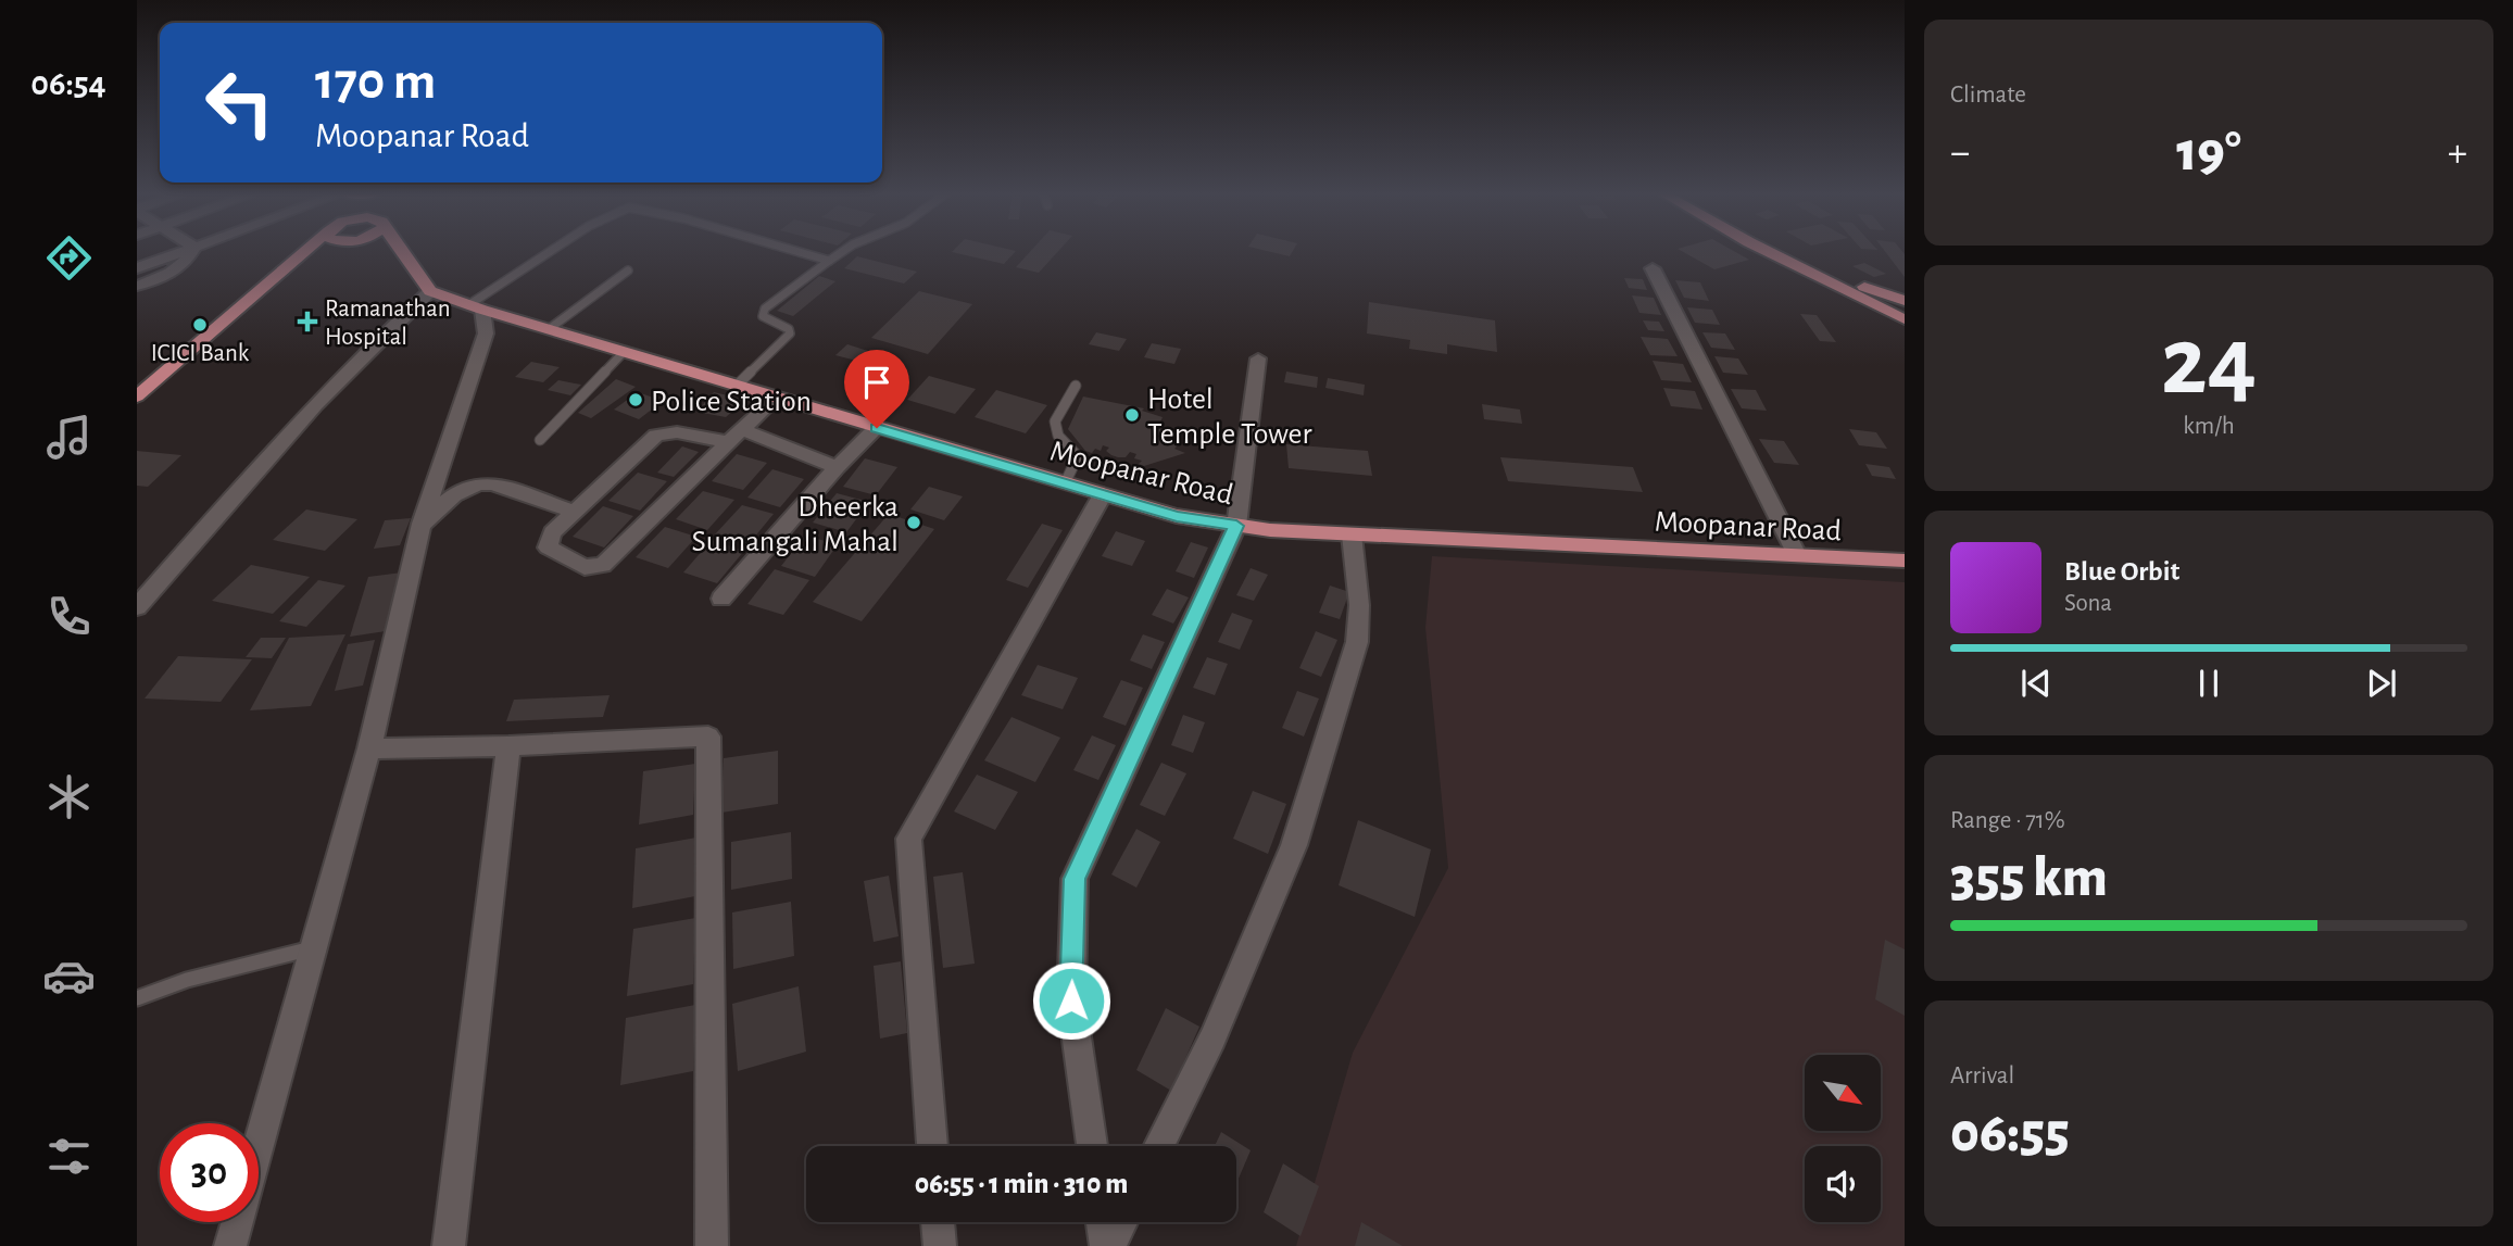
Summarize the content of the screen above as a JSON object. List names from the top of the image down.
{
  "streets": {
    "main road": ["Moopanar Road"]
  },
  "places": {
    "health": ["Ramanathan Hospital"],
    "other": [
      "ICICI Bank",
      "Police Station",
      "Hotel Temple Tower",
      "Dheerka Sumangali Mahal"
    ]
  },
  "north": "bottom right",
  "page": {
    "tabs": "06:54",
    "tile": [
      "Climate",
      ["24", "km/h"],
      ["Range · 71%", "355 km"],
      ["Arrival", "06:55"]
    ],
    "turn": ["170 m", "Moopanar Road"],
    "heat": ["−", "19°", "+"],
    "song": ["Blue Orbit", "Sona"],
    "limit": "30",
    "trip": "06:55 · 1 min · 310 m"
  }
}
